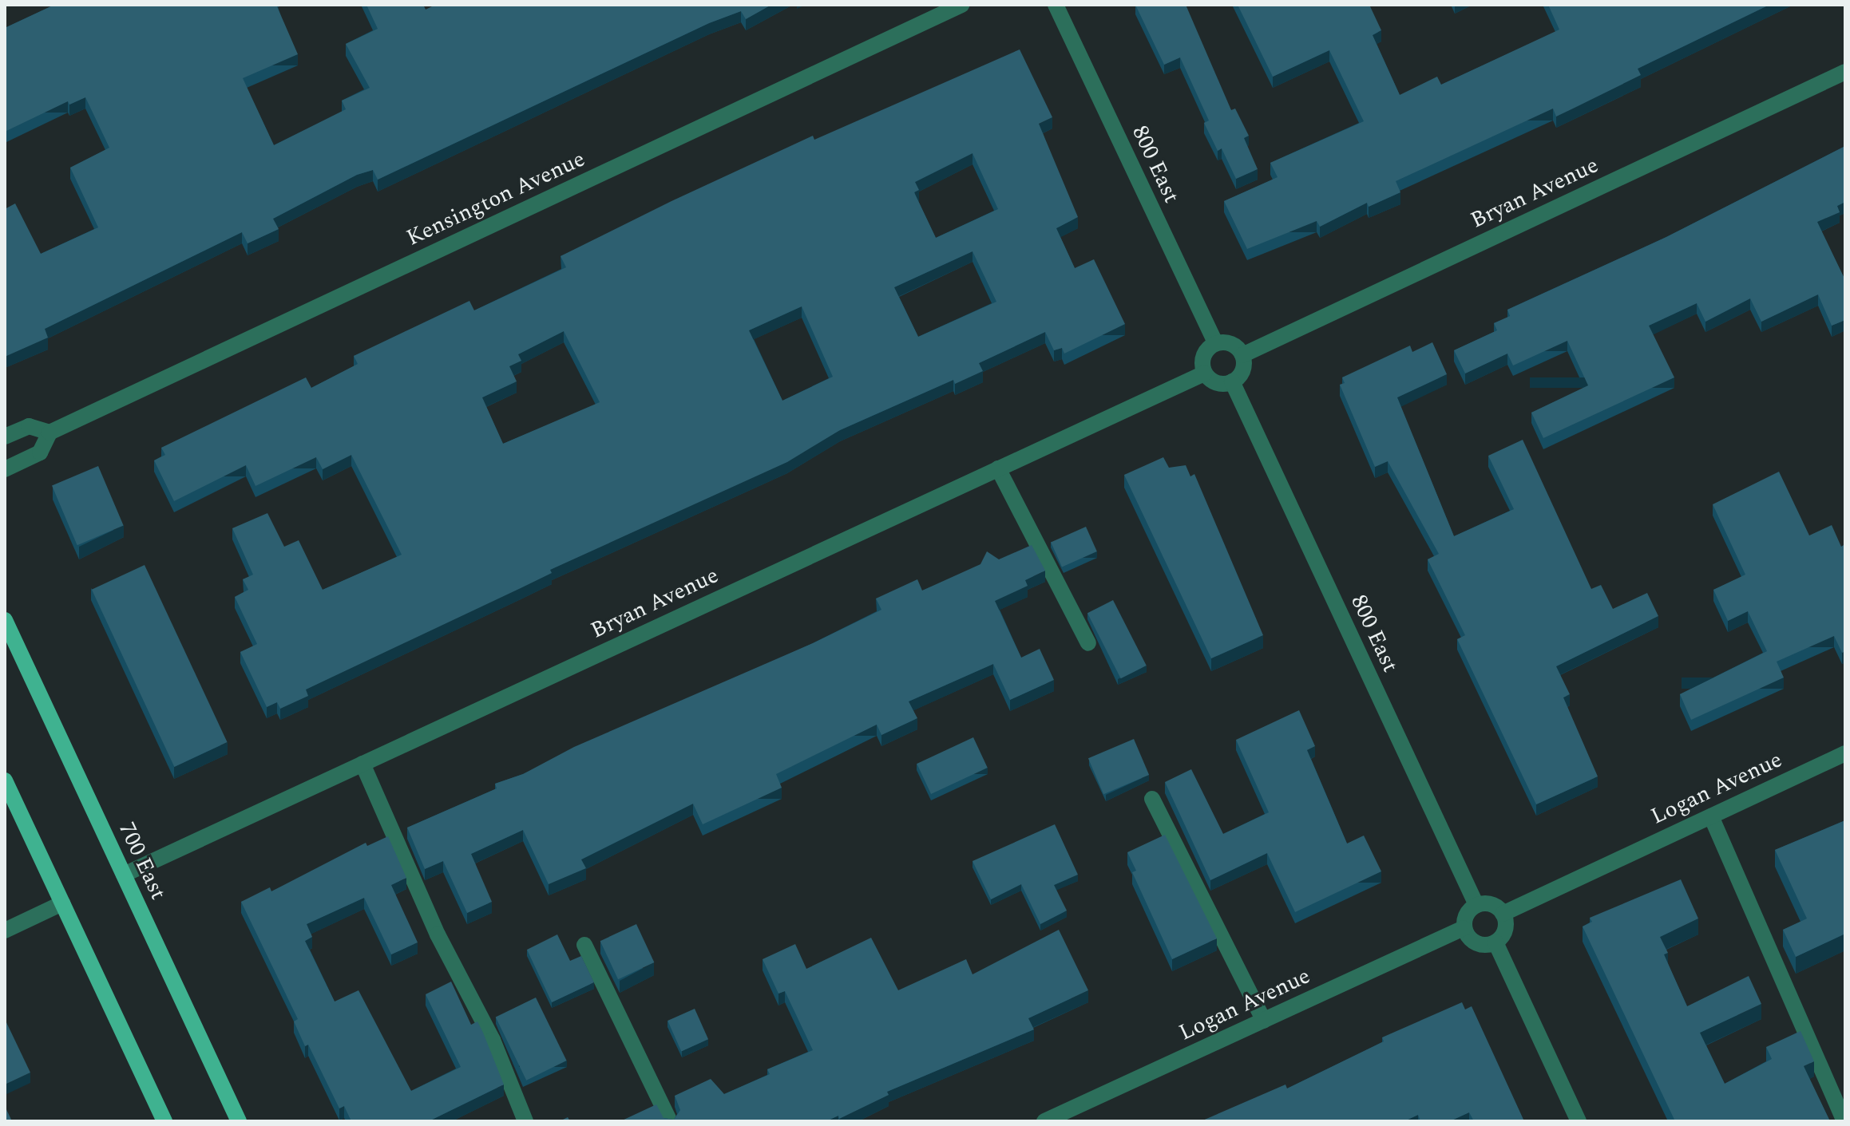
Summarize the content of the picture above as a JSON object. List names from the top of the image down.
{
  "streets": {
    "main road": ["700 East"],
    "street": [
      "800 East",
      "Bryan Avenue",
      "Kensington Avenue",
      "Logan Avenue"
    ]
  },
  "crossings": [
    ["800 East", "Bryan Avenue"],
    ["800 East", "Logan Avenue"],
    ["Bryan Avenue", "700 East"]
  ]
}
